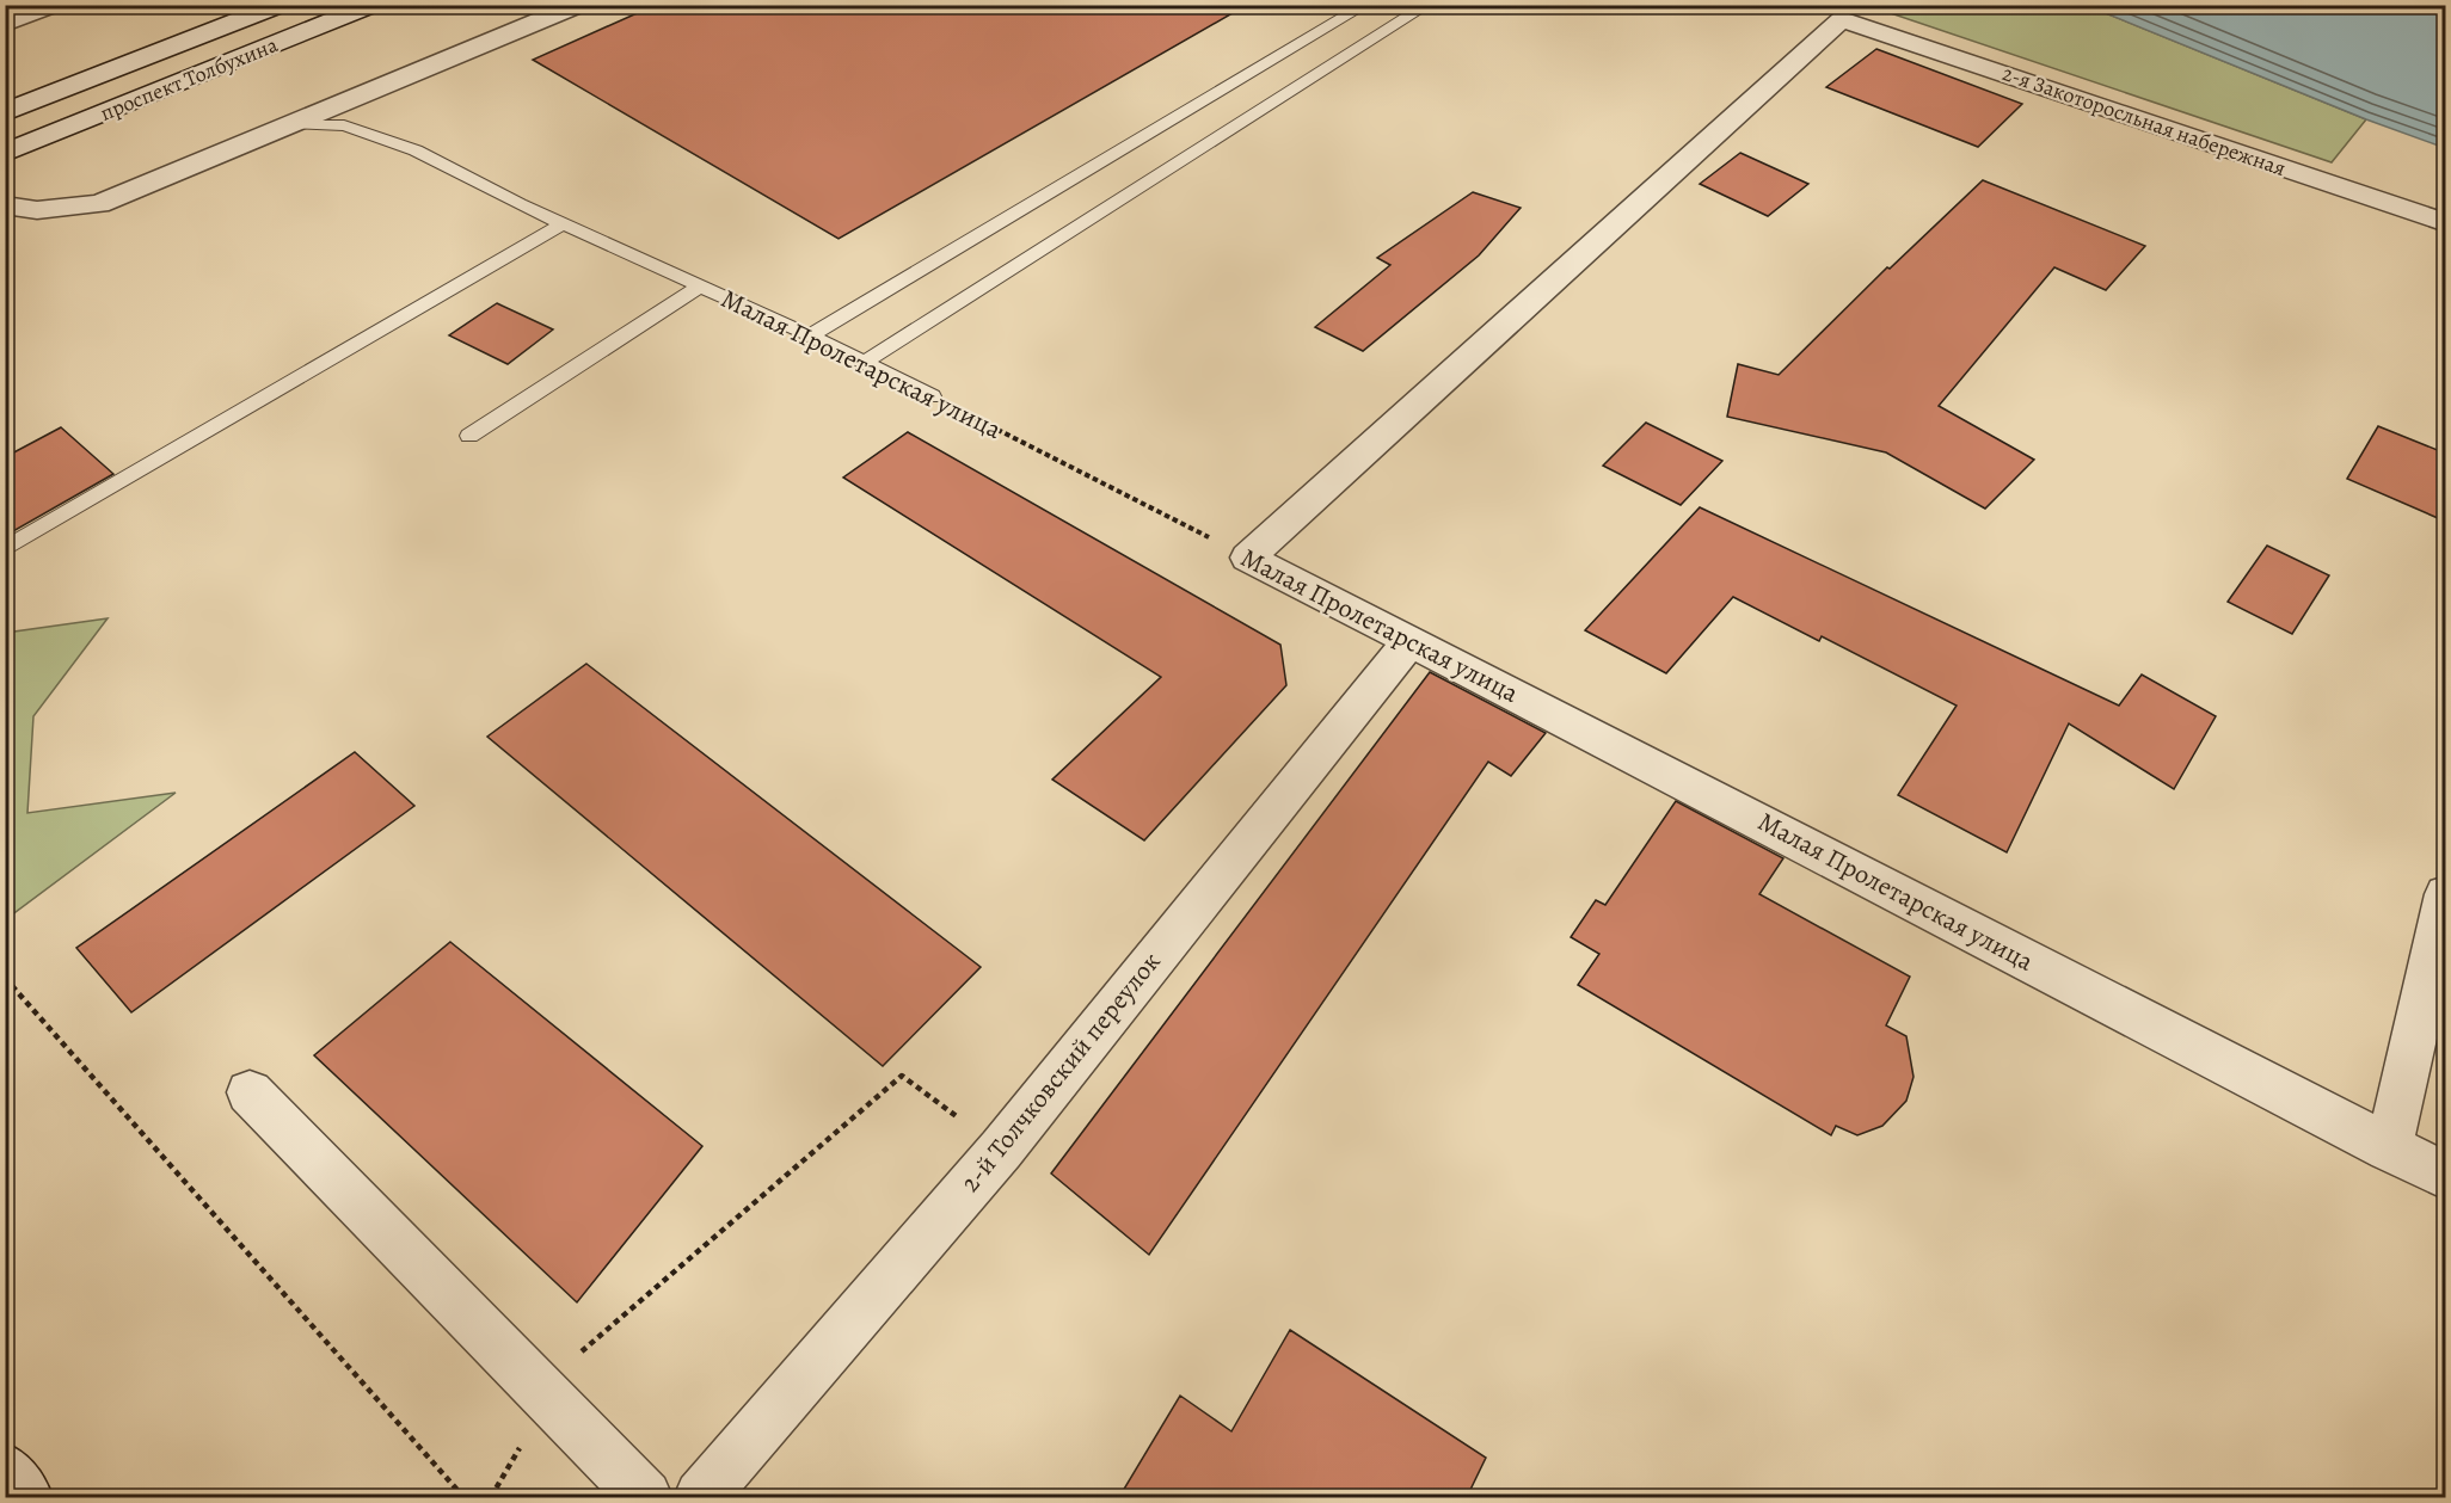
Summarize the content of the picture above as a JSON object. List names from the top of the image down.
{
  "streets": {
    "street": [
      "проспект Толбухина",
      "2-я Закоторосльная набережная",
      "Малая Пролетарская улица",
      "2-й Толчковский переулок"
    ]
  },
  "crossings": [
    ["2-я Закоторосльная набережная", "Малая Пролетарская улица"],
    ["Малая Пролетарская улица", "2-й Толчковский переулок"]
  ]
}
